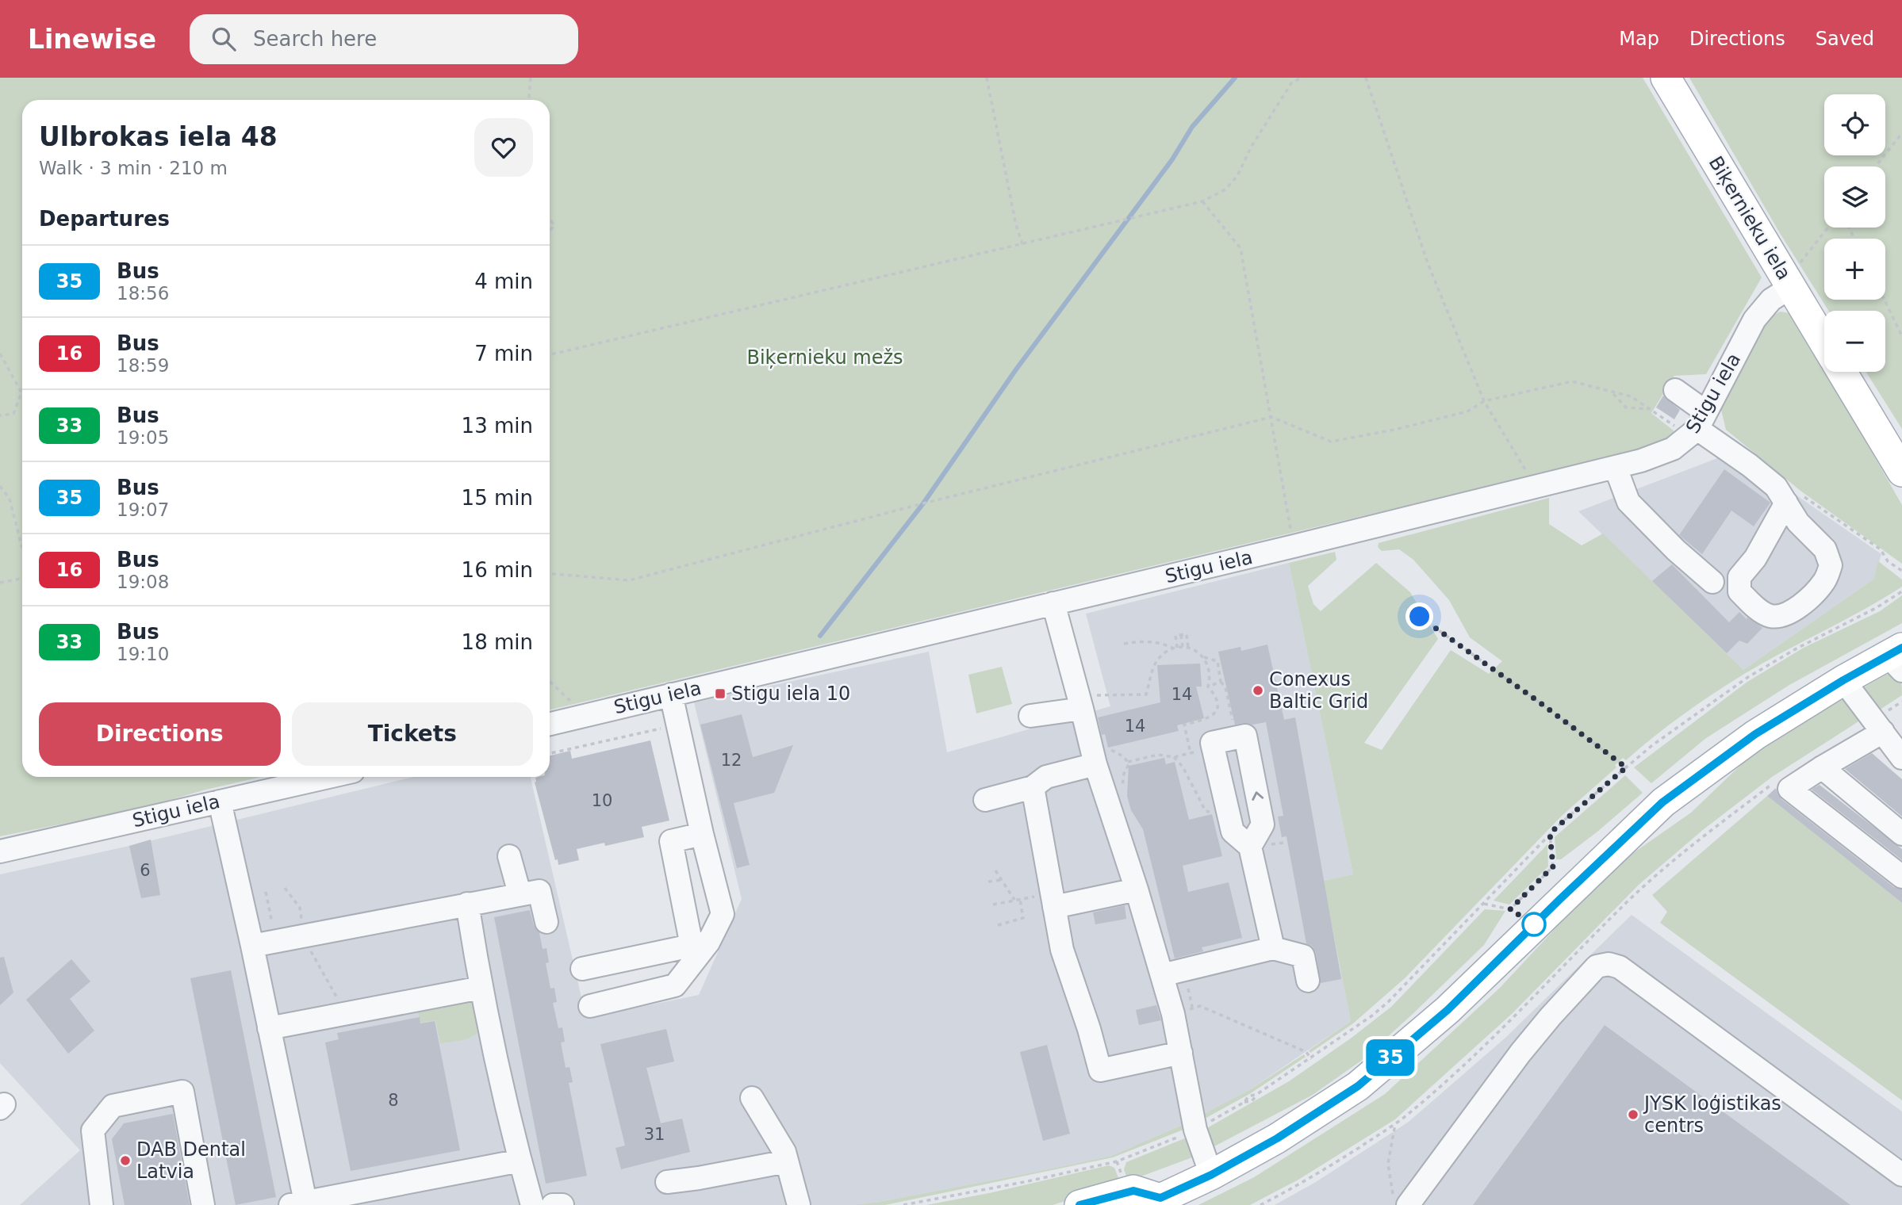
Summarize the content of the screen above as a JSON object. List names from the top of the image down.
{
  "streets": {
    "main road": ["Biķernieku iela"],
    "street": ["Stigu iela"]
  },
  "crossings": [
    ["Biķernieku iela", "Stigu iela"]
  ],
  "parks": ["Biķernieku mežs"],
  "places": {
    "other": ["Conexus Baltic Grid", "JYSK loģistikas centrs", "DAB Dental Latvia"],
    "transit": ["Stigu iela 10"]
  },
  "lines": ["bus line 35"],
  "house_numbers": [
    "14",
    "14",
    "12",
    "10",
    "6",
    "8",
    "31"
  ],
  "page": {
    "header": "Linewise",
    "search": "Search here",
    "nav": ["Map", "Directions", "Saved"],
    "on_map": "35",
    "map_buttons": ["+", "−"],
    "heading": [
      ["Ulbrokas iela 48", "Walk · 3 min · 210 m"],
      "Departures"
    ],
    "list": [
      {
        "mark": "35",
        "name": "Bus",
        "note": "18:56",
        "value": "4 min"
      },
      {
        "mark": "16",
        "name": "Bus",
        "note": "18:59",
        "value": "7 min"
      },
      {
        "mark": "33",
        "name": "Bus",
        "note": "19:05",
        "value": "13 min"
      },
      {
        "mark": "35",
        "name": "Bus",
        "note": "19:07",
        "value": "15 min"
      },
      {
        "mark": "16",
        "name": "Bus",
        "note": "19:08",
        "value": "16 min"
      },
      {
        "mark": "33",
        "name": "Bus",
        "note": "19:10",
        "value": "18 min"
      }
    ],
    "buttons": ["Directions", "Tickets"]
  }
}
